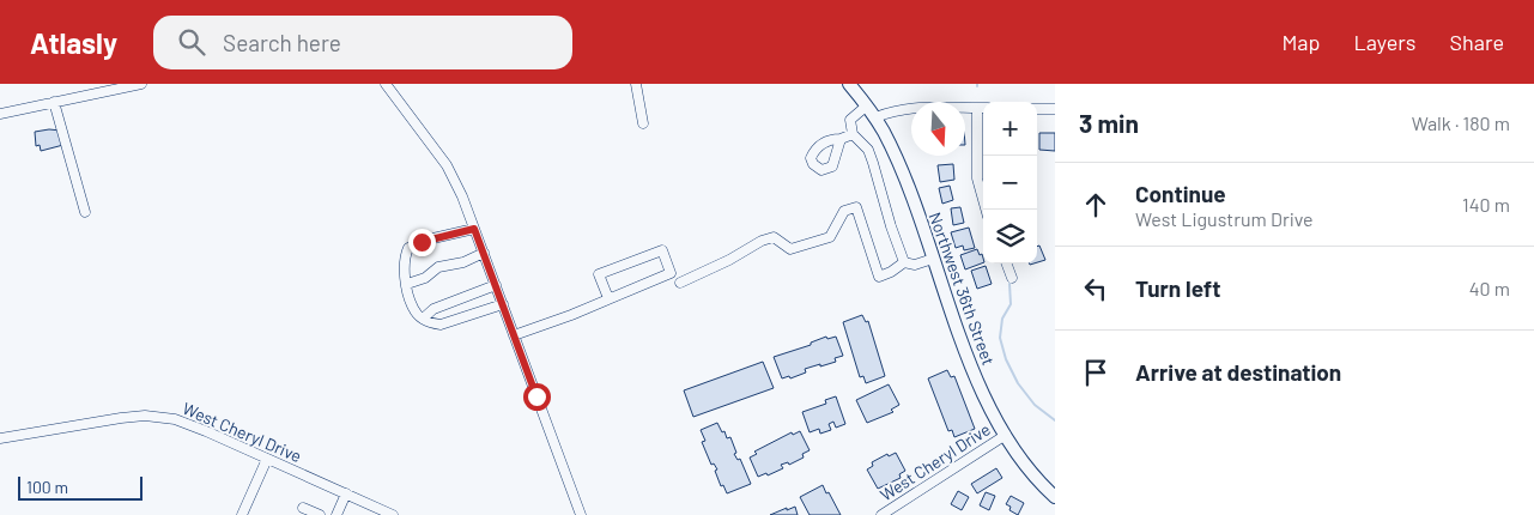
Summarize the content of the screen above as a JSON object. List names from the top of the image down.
{
  "streets": {
    "main road": ["Northwest 36th Street"],
    "street": ["West Cheryl Drive"]
  },
  "crossings": [
    ["Northwest 36th Street", "West Cheryl Drive"]
  ],
  "scale_bar": "100 m",
  "north": "bottom",
  "page": {
    "header": "Atlasly",
    "search": "Search here",
    "nav": ["Map", "Layers", "Share"],
    "heading": ["3 min", "Walk · 180 m"],
    "map_buttons": ["+", "−"],
    "list": [
      ["Continue", "West Ligustrum Drive", "140 m"],
      ["Turn left", "40 m"],
      "Arrive at destination"
    ],
    "scale": "100 m"
  }
}
